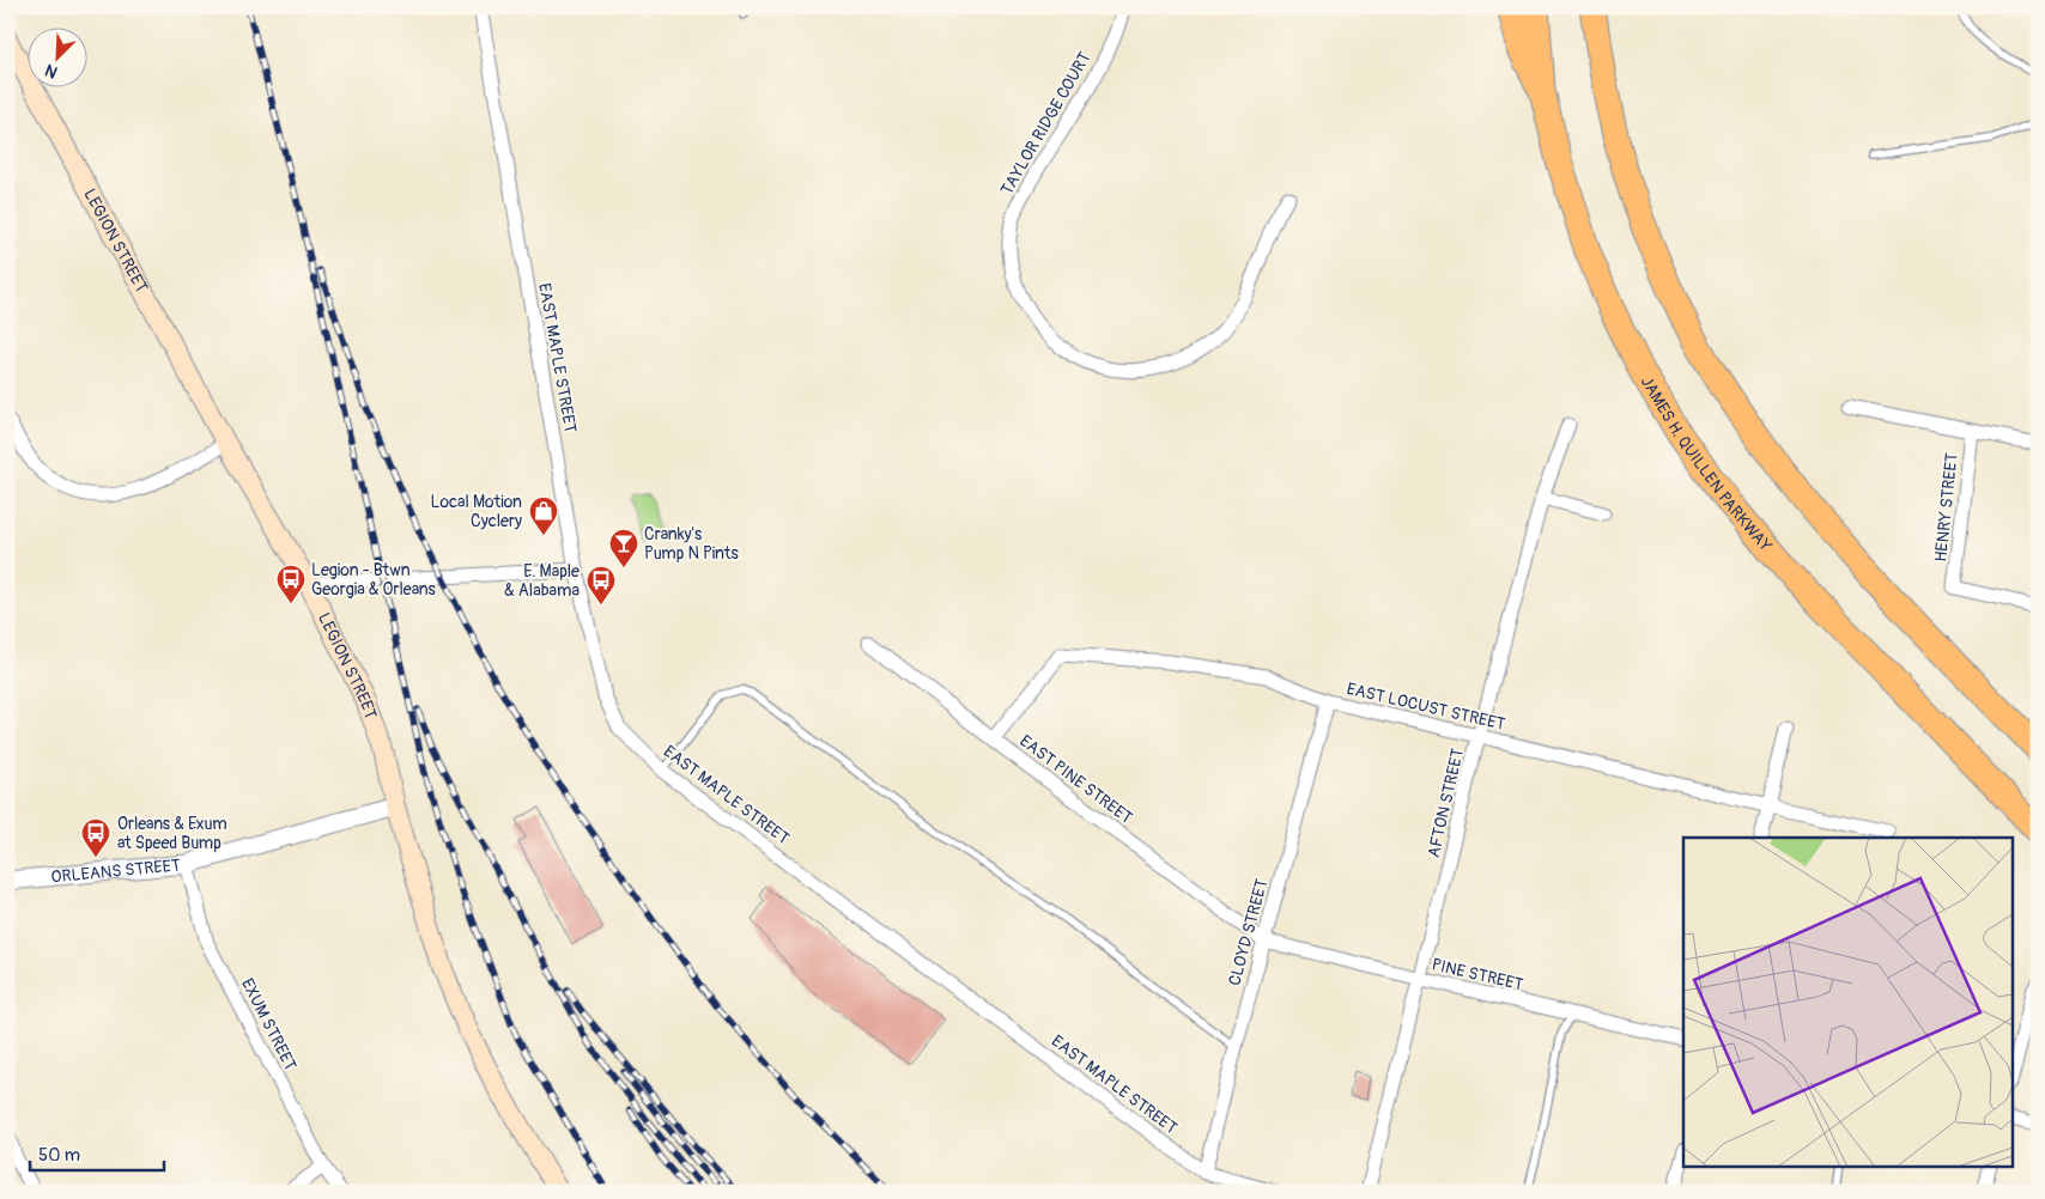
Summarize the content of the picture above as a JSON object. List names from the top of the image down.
{
  "streets": {
    "highway": ["JAMES H. QUILLEN PARKWAY"],
    "main road": ["LEGION STREET"],
    "street": [
      "TAYLOR RIDGE COURT",
      "EAST MAPLE STREET",
      "HENRY STREET",
      "EAST LOCUST STREET",
      "EAST PINE STREET",
      "AFTON STREET",
      "ORLEANS STREET",
      "CLOYD STREET",
      "PINE STREET",
      "EXUM STREET"
    ]
  },
  "crossings": [
    ["LEGION STREET", "ORLEANS STREET"],
    ["EAST MAPLE STREET", "CLOYD STREET"],
    ["EAST LOCUST STREET", "EAST PINE STREET"],
    ["EAST LOCUST STREET", "AFTON STREET"],
    ["EAST LOCUST STREET", "CLOYD STREET"],
    ["EAST PINE STREET", "CLOYD STREET"],
    ["EAST PINE STREET", "PINE STREET"],
    ["AFTON STREET", "PINE STREET"],
    ["ORLEANS STREET", "EXUM STREET"],
    ["CLOYD STREET", "PINE STREET"]
  ],
  "places": {
    "shop": ["Local Motion Cyclery"],
    "bar": ["Cranky's Pump N Pints"],
    "bus stop": ["Legion - Btwn Georgia & Orleans", "E. Maple & Alabama", "Orleans & Exum at Speed Bump"]
  },
  "scale_bar": "50 m",
  "north": "bottom left"
}
